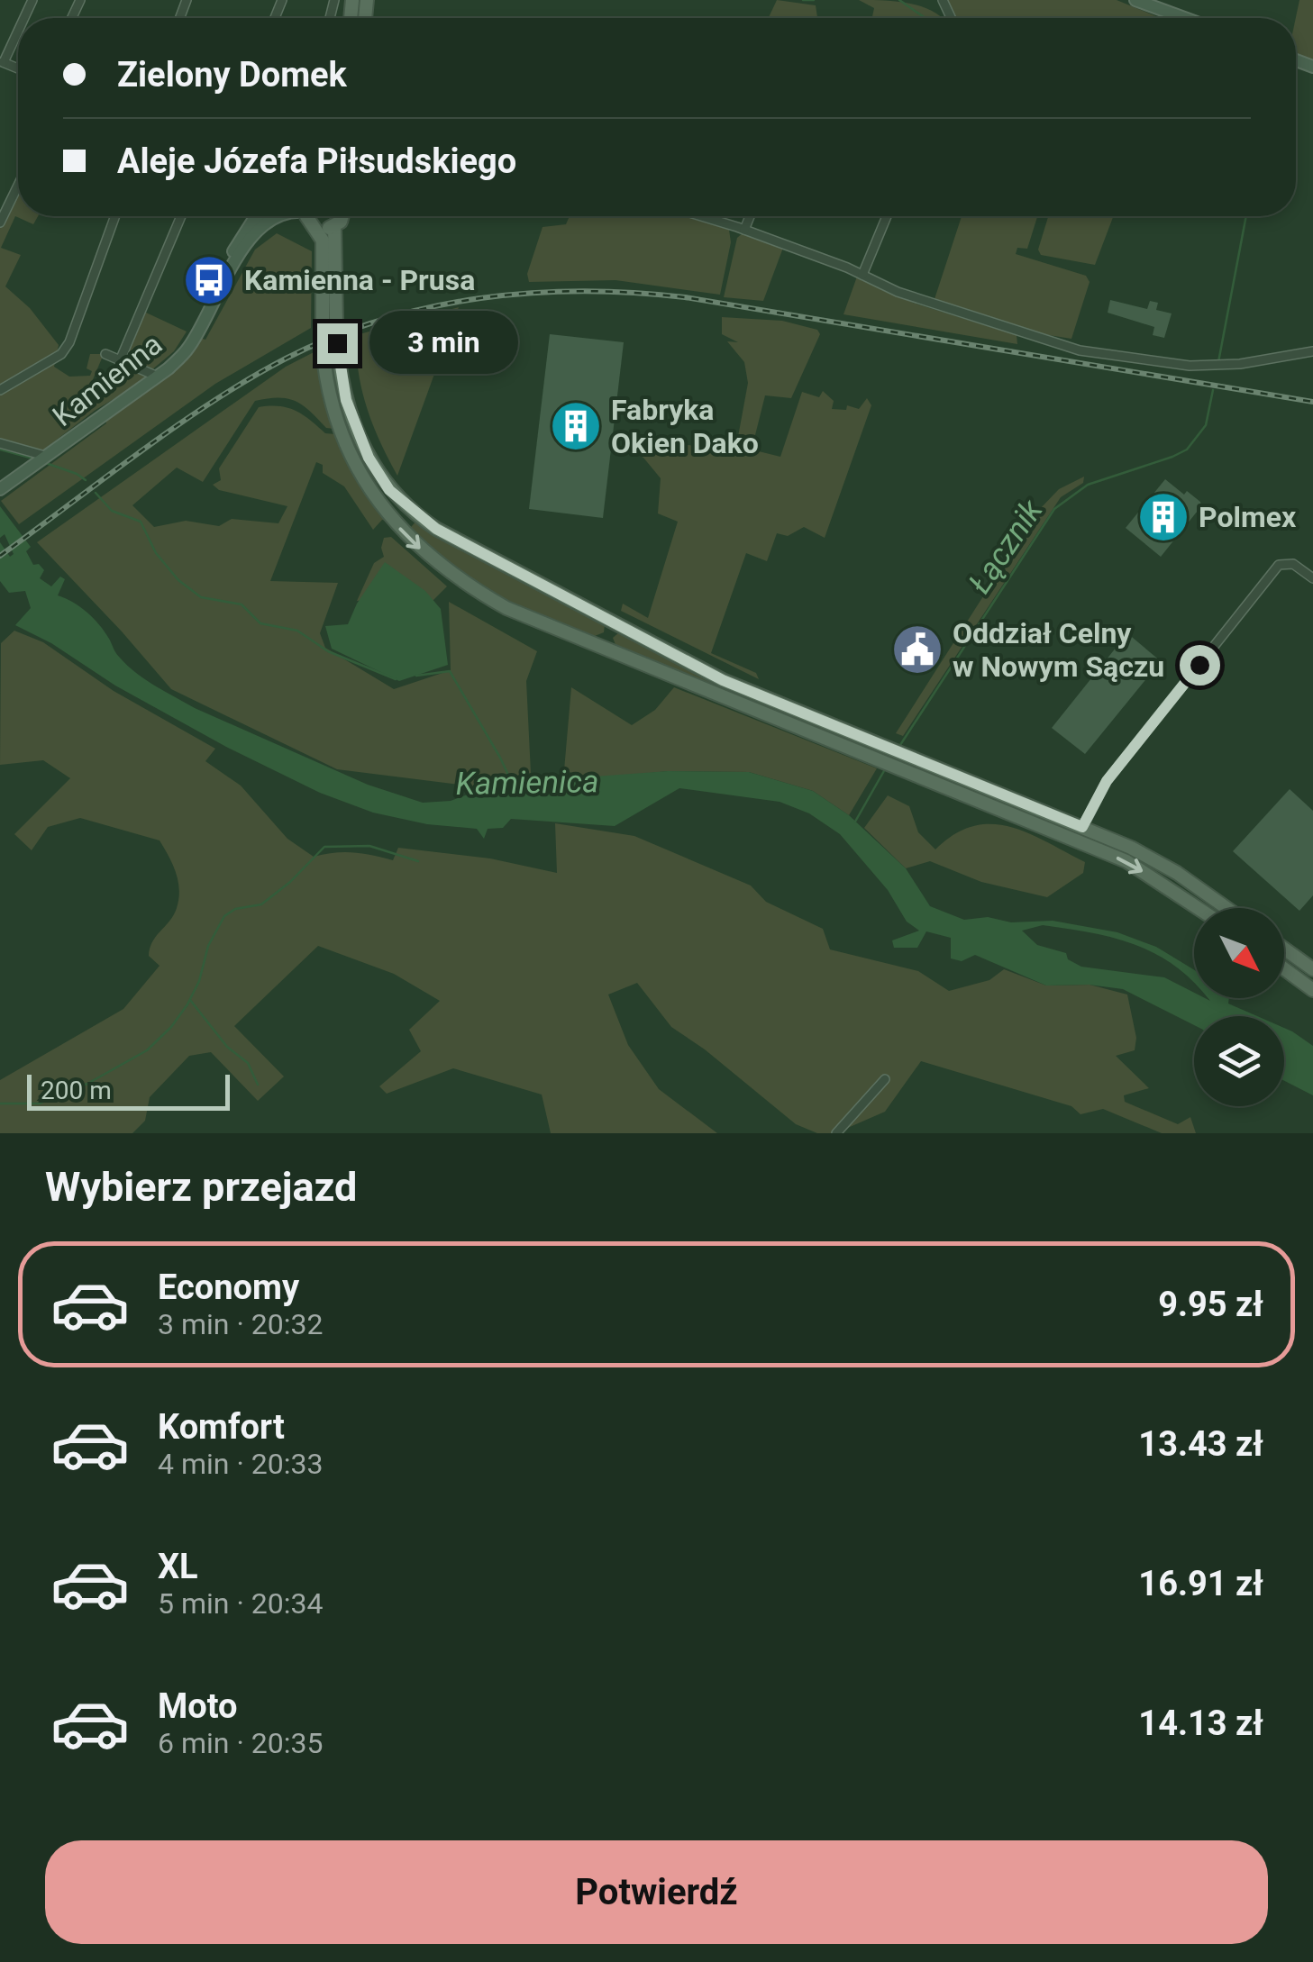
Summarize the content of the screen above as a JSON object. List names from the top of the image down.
{
  "streets": {
    "street": ["Kamienna"]
  },
  "water": ["Łącznik", "Kamienica"],
  "places": {
    "bus stop": ["Kamienna - Prusa"],
    "building": ["Fabryka Okien Dako", "Polmex"],
    "public building": ["Oddział Celny w Nowym Sączu"]
  },
  "scale_bar": "200 m",
  "north": "bottom right",
  "page": {
    "banner": ["Zielony Domek", "Aleje Józefa Piłsudskiego"],
    "bubble": "3 min",
    "scale": "200 m",
    "heading": "Wybierz przejazd",
    "list": [
      {
        "name": "Economy",
        "note": "3 min · 20:32",
        "value": "9.95 zł"
      },
      {
        "name": "Komfort",
        "note": "4 min · 20:33",
        "value": "13.43 zł"
      },
      {
        "name": "XL",
        "note": "5 min · 20:34",
        "value": "16.91 zł"
      },
      {
        "name": "Moto",
        "note": "6 min · 20:35",
        "value": "14.13 zł"
      }
    ],
    "buttons": "Potwierdź"
  }
}
